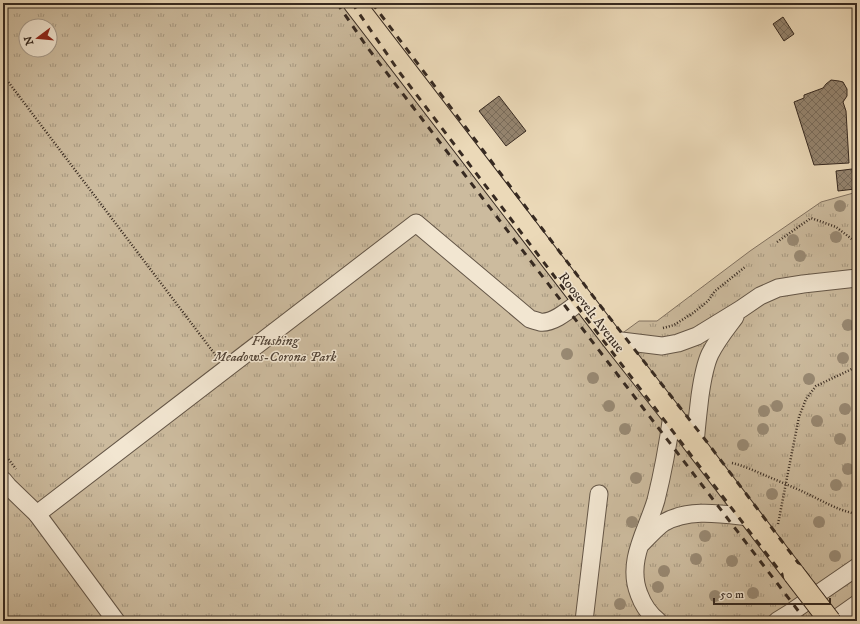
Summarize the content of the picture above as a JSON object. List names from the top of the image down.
{
  "streets": {
    "main road": ["Roosevelt Avenue"]
  },
  "parks": ["Flushing Meadows-Corona Park"],
  "scale_bar": "50 m",
  "north": "left"
}
